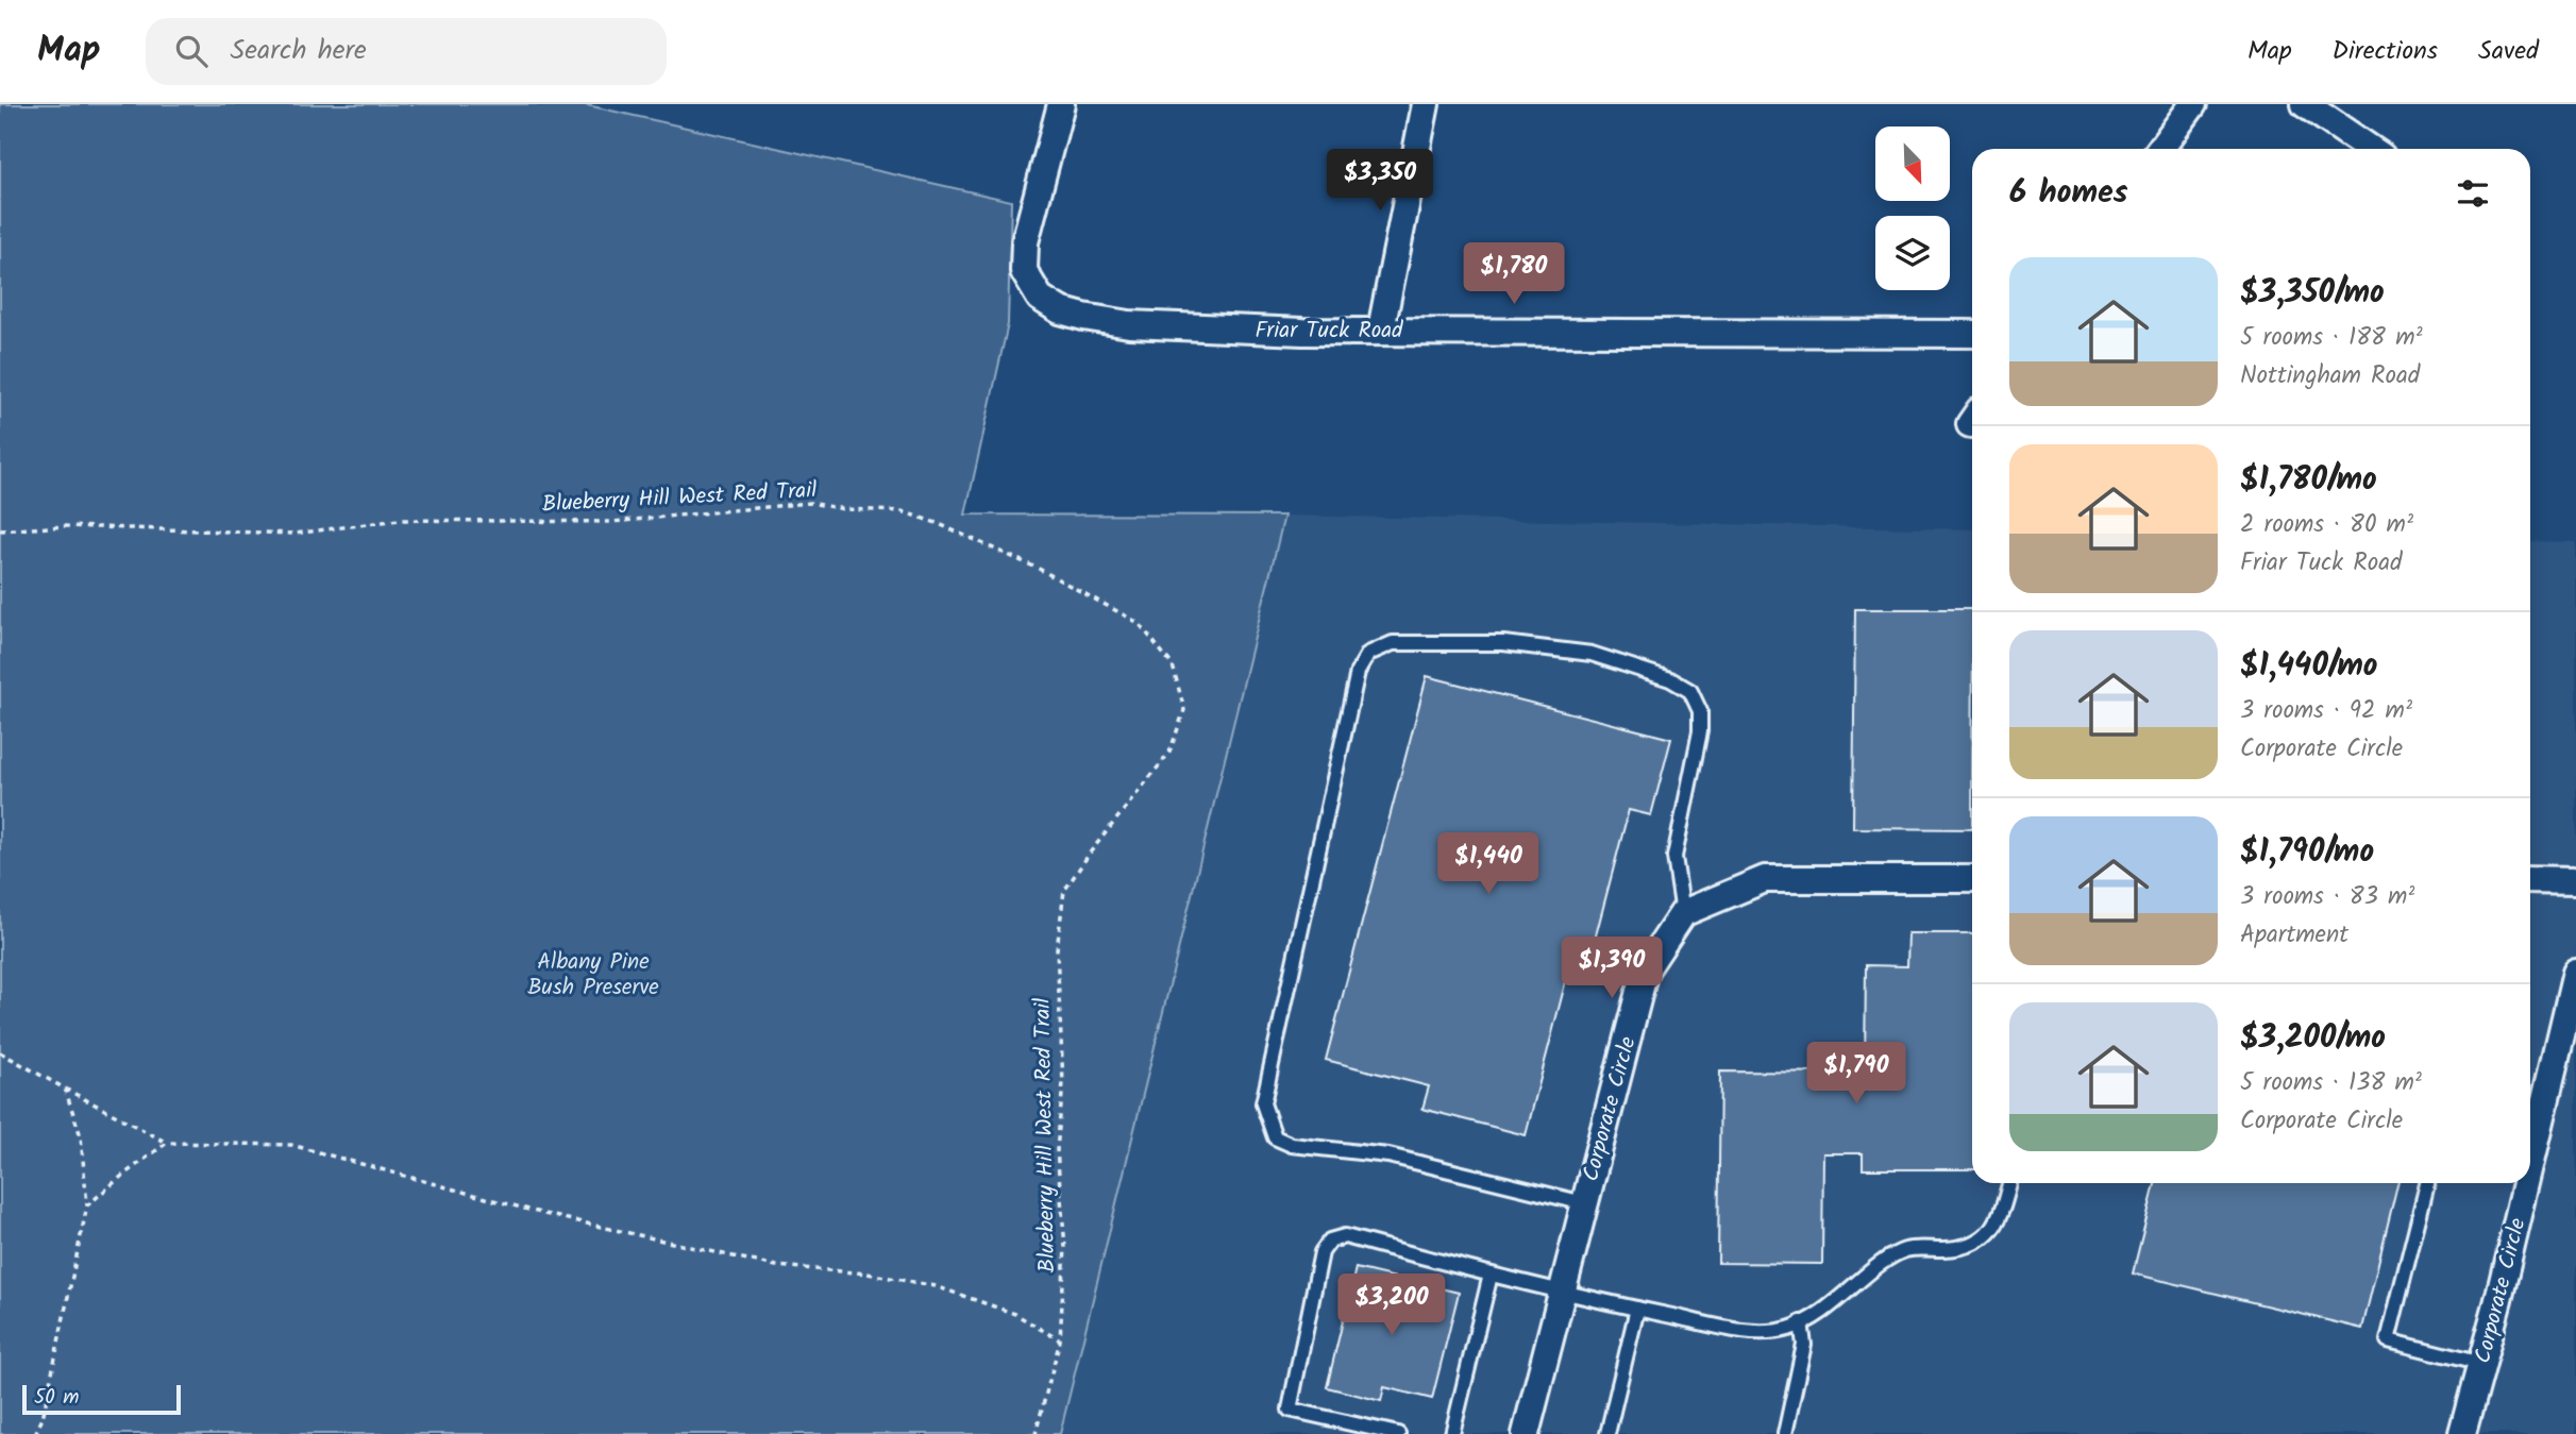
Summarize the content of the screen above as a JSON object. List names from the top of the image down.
{
  "streets": {
    "street": ["Friar Tuck Road", "Corporate Circle"],
    "path": ["Blueberry Hill West Red Trail"]
  },
  "parks": ["Albany Pine Bush Preserve"],
  "scale_bar": "50 m",
  "north": "bottom right",
  "page": {
    "header": "Map",
    "search": "Search here",
    "nav": ["Map", "Directions", "Saved"],
    "price": [
      "$3,350",
      "$1,780",
      "$1,440",
      "$1,390",
      "$1,790",
      "$3,200"
    ],
    "heading": "6 homes",
    "list": [
      {
        "name": "$3,350/mo",
        "note": "5 rooms · 188 m² · Nottingham Road"
      },
      {
        "name": "$1,780/mo",
        "note": "2 rooms · 80 m² · Friar Tuck Road"
      },
      {
        "name": "$1,440/mo",
        "note": "3 rooms · 92 m² · Corporate Circle"
      },
      {
        "name": "$1,790/mo",
        "note": "3 rooms · 83 m² · Apartment"
      },
      {
        "name": "$3,200/mo",
        "note": "5 rooms · 138 m² · Corporate Circle"
      }
    ],
    "scale": "50 m"
  }
}
